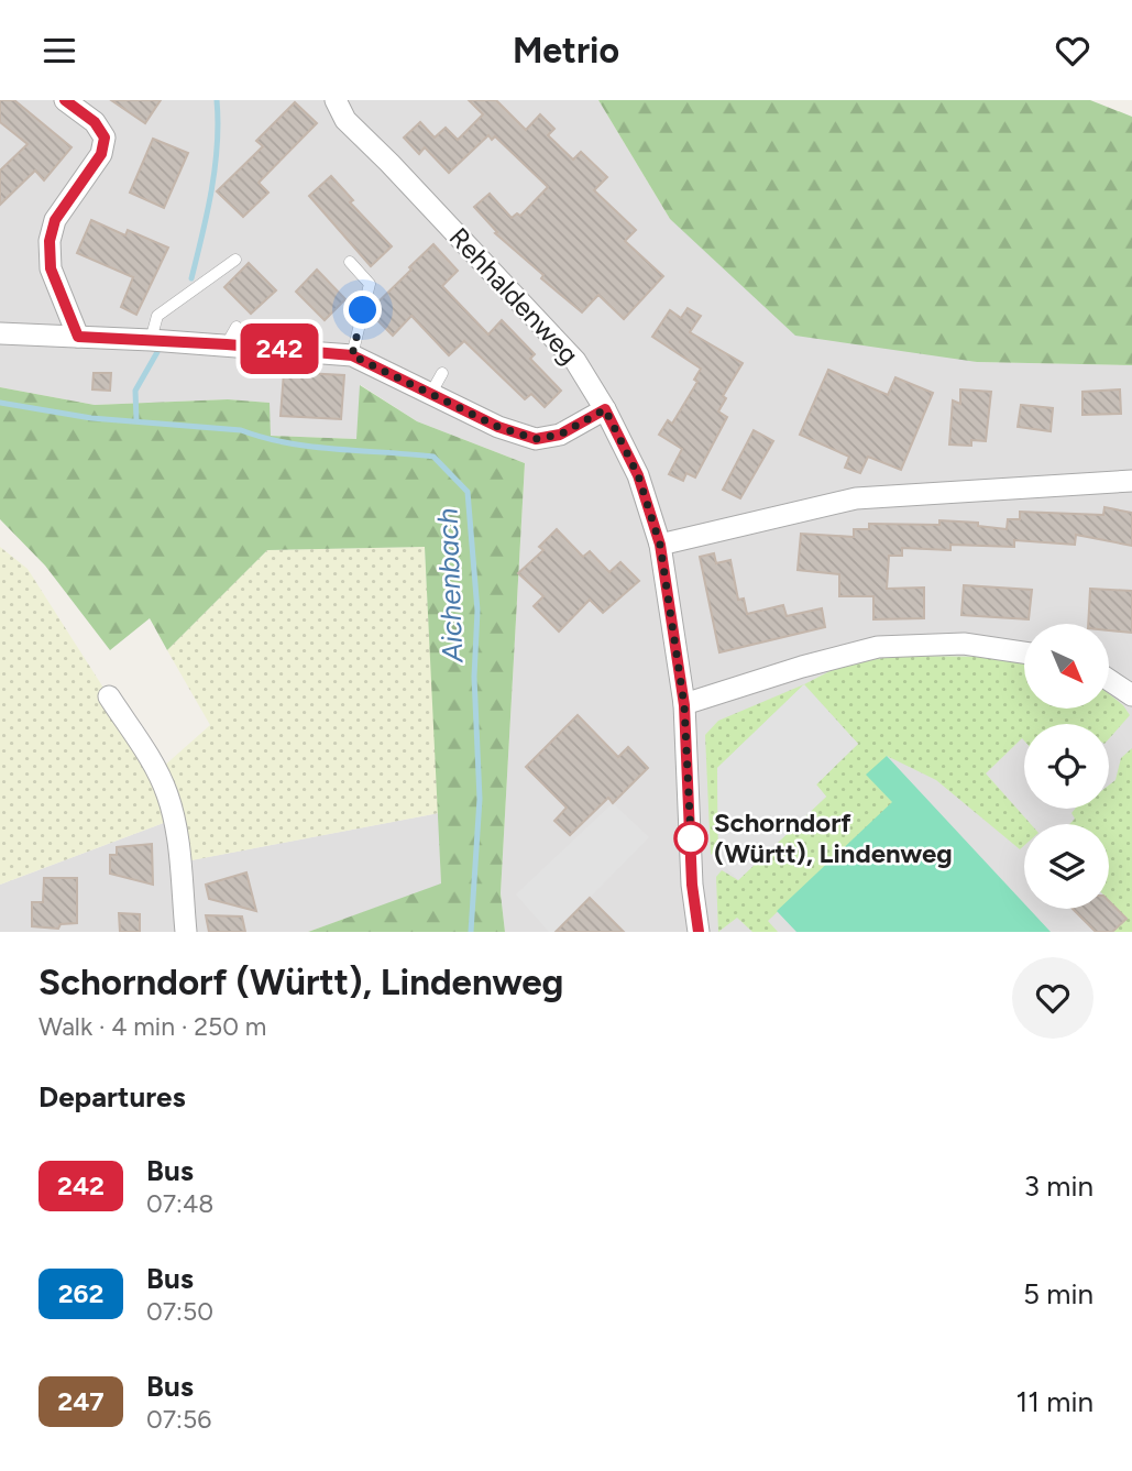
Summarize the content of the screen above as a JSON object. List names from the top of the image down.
{
  "streets": {
    "street": ["Rehhaldenweg"]
  },
  "water": ["Aichenbach"],
  "places": ["Schorndorf (Württ), Lindenweg"],
  "lines": ["bus line 242"],
  "north": "bottom right",
  "page": {
    "header": "Metrio",
    "on_map": "242",
    "heading": [
      ["Schorndorf (Württ), Lindenweg", "Walk · 4 min · 250 m"],
      "Departures"
    ],
    "list": [
      {
        "mark": "242",
        "name": "Bus",
        "note": "07:48",
        "value": "3 min"
      },
      {
        "mark": "262",
        "name": "Bus",
        "note": "07:50",
        "value": "5 min"
      },
      {
        "mark": "247",
        "name": "Bus",
        "note": "07:56",
        "value": "11 min"
      }
    ]
  }
}
